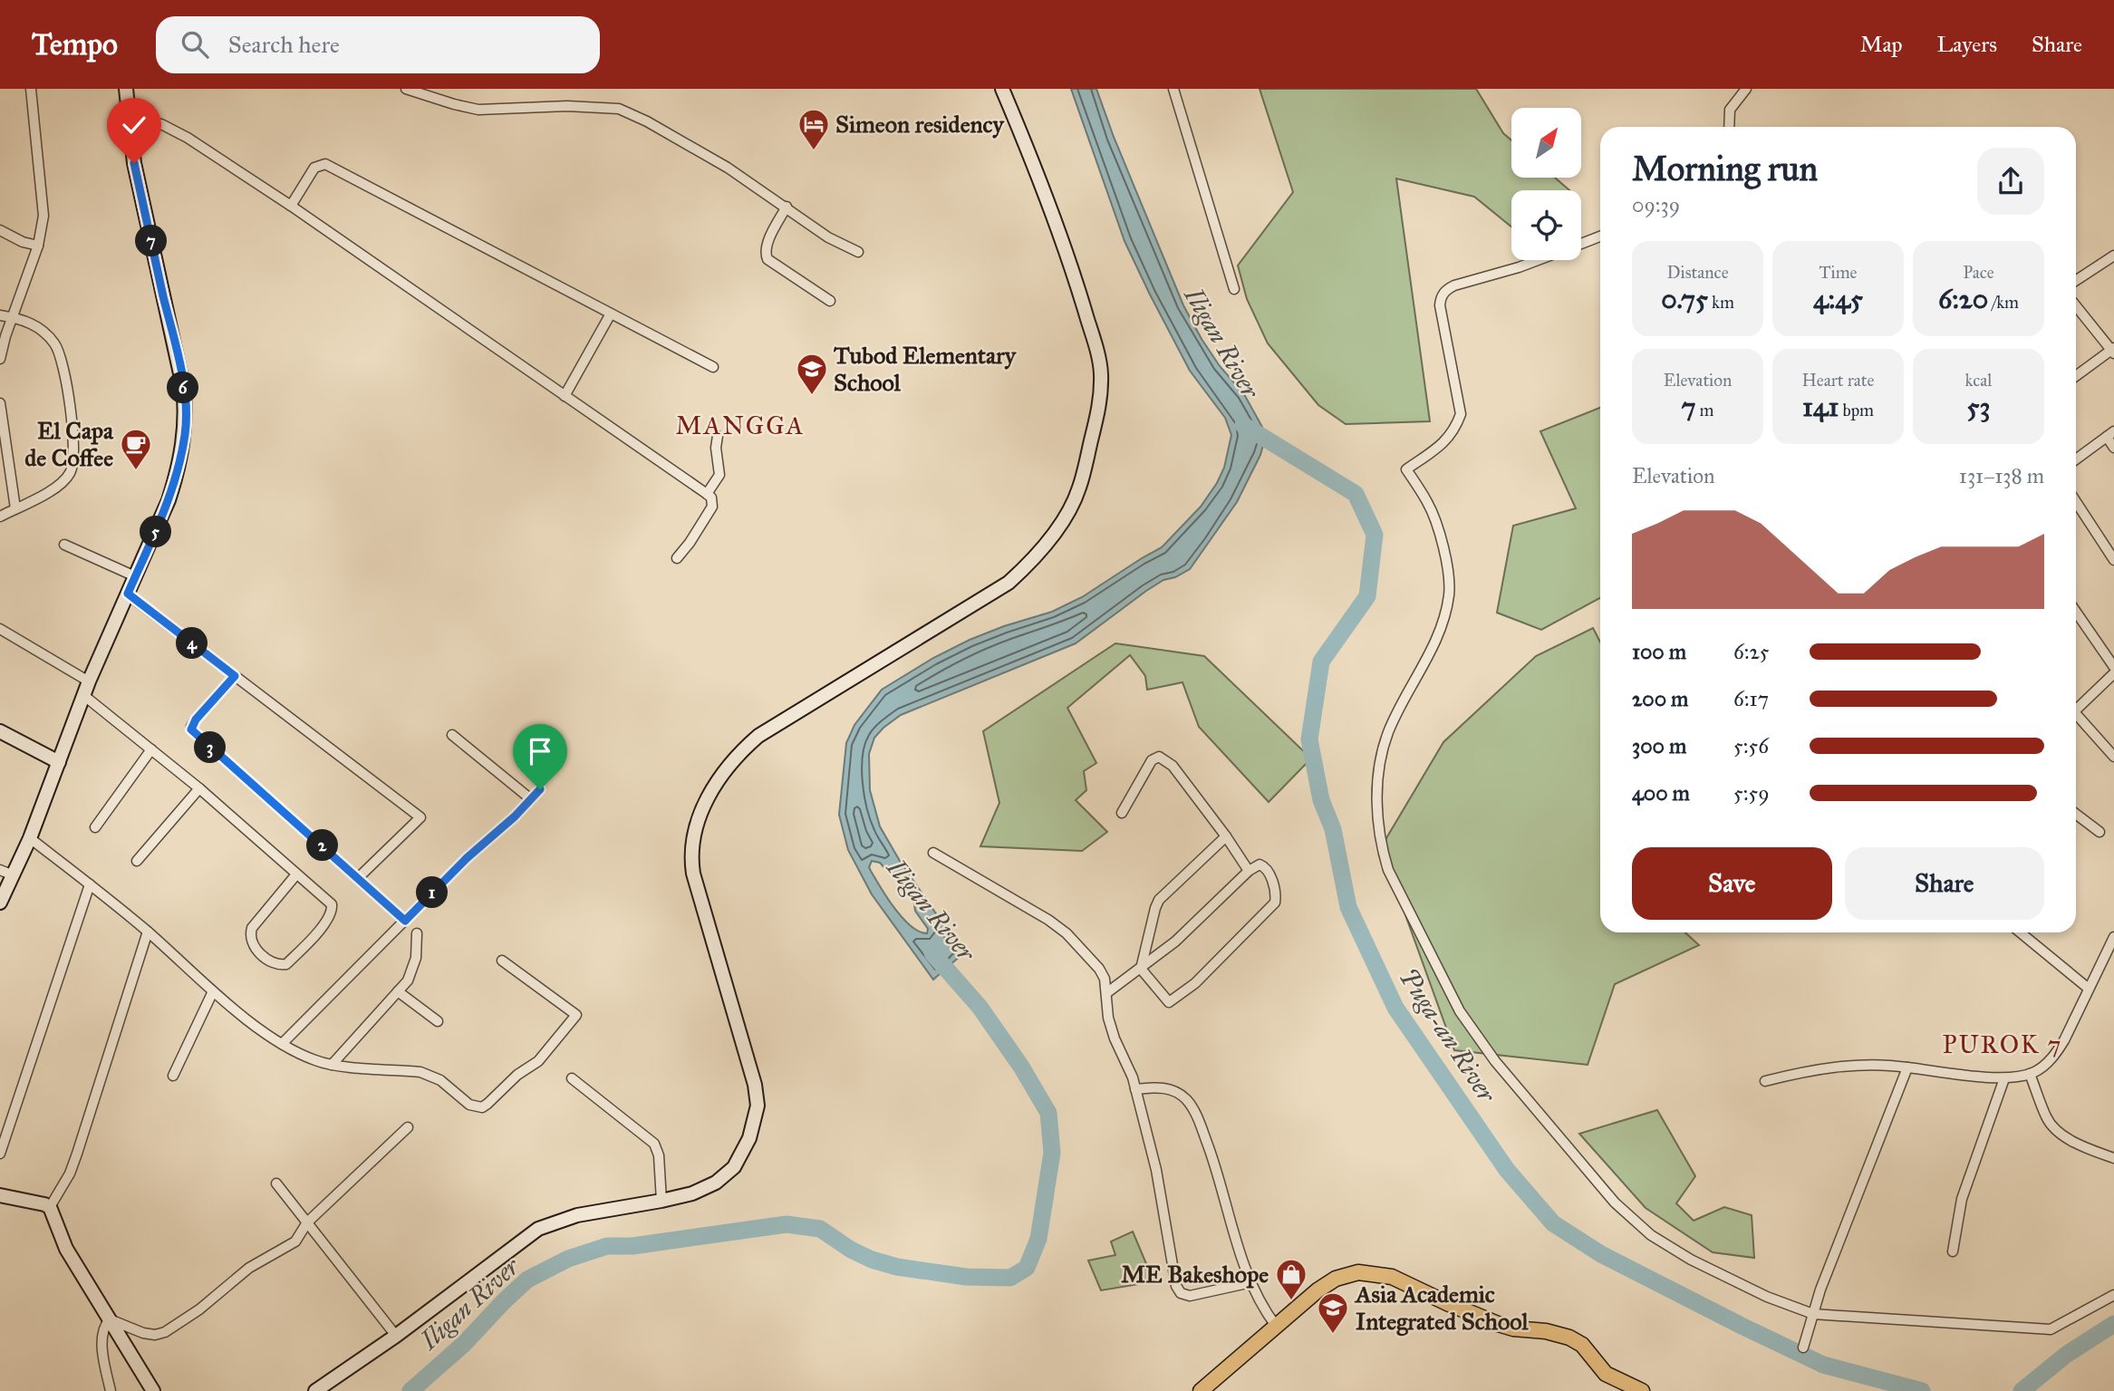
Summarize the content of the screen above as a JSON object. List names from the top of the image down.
{
  "districts": ["MANGGA", "PUROK 7"],
  "water": ["Iligan River", "Puga-an River"],
  "places": {
    "hotel": ["Simeon residency"],
    "school or university": ["Tubod Elementary School", "Asia Academic Integrated School"],
    "cafe": ["El Capa de Coffee"],
    "shop": ["ME Bakeshope"]
  },
  "north": "top right",
  "page": {
    "header": "Tempo",
    "search": "Search here",
    "nav": ["Map", "Layers", "Share"],
    "heading": ["Morning run", "09:39"],
    "pins": [
      "7",
      "6",
      "5",
      "4",
      "3",
      "2",
      "1"
    ],
    "stats": [
      ["Distance", "0.75 km"],
      ["Time", "4:45"],
      ["Pace", "6:20 /km"],
      ["Elevation", "7 m"],
      ["Heart rate", "141 bpm"],
      ["kcal", "53"]
    ],
    "chart": ["Elevation", "131–138 m"],
    "list": [
      {
        "name": "100 m",
        "note": "6:25"
      },
      {
        "name": "200 m",
        "note": "6:17"
      },
      {
        "name": "300 m",
        "note": "5:56"
      },
      {
        "name": "400 m",
        "note": "5:59"
      }
    ],
    "buttons": ["Save", "Share"]
  }
}
